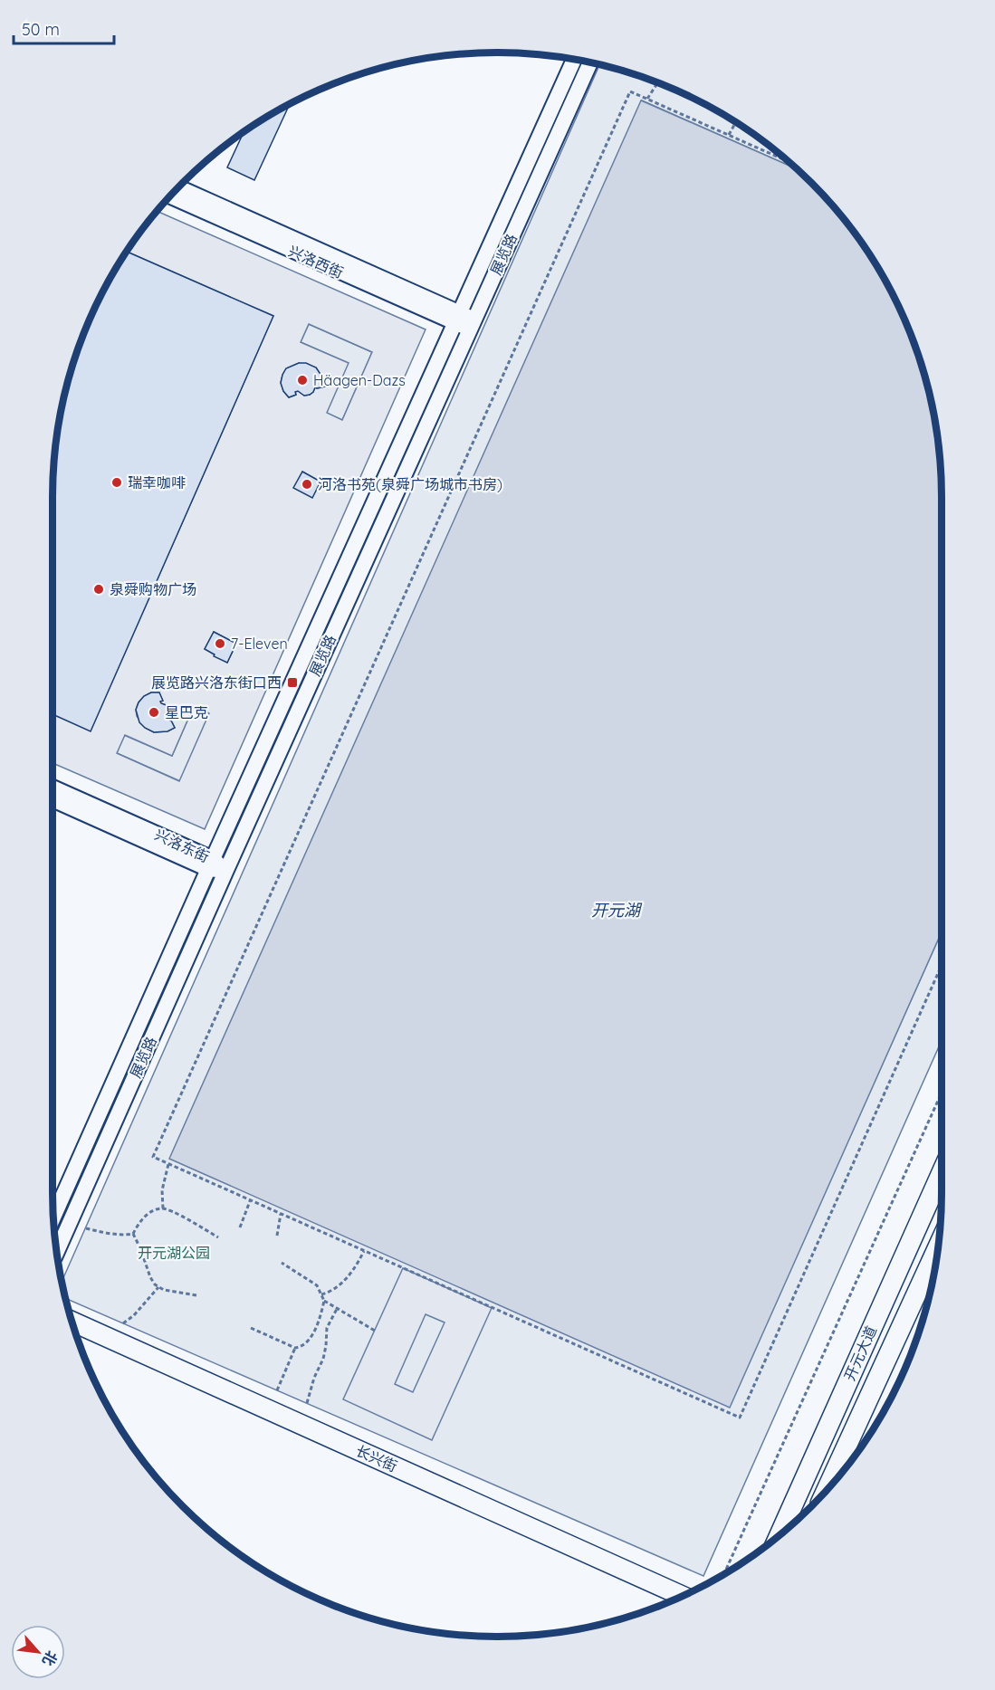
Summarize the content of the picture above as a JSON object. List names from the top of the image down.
{
  "streets": {
    "main road": ["开元大道", "长兴街"],
    "street": ["展览路", "兴洛西街", "兴洛东街"]
  },
  "crossings": [
    ["展览路", "兴洛西街"],
    ["展览路", "兴洛东街"]
  ],
  "water": ["开元湖"],
  "parks": ["开元湖公园"],
  "places": {
    "other": [
      "Häagen-Dazs",
      "瑞幸咖啡",
      "河洛书苑(泉舜广场城市书房)",
      "泉舜购物广场",
      "7-Eleven",
      "星巴克"
    ],
    "transit": ["展览路兴洛东街口西"]
  },
  "scale_bar": "50 m",
  "north": "bottom right"
}
